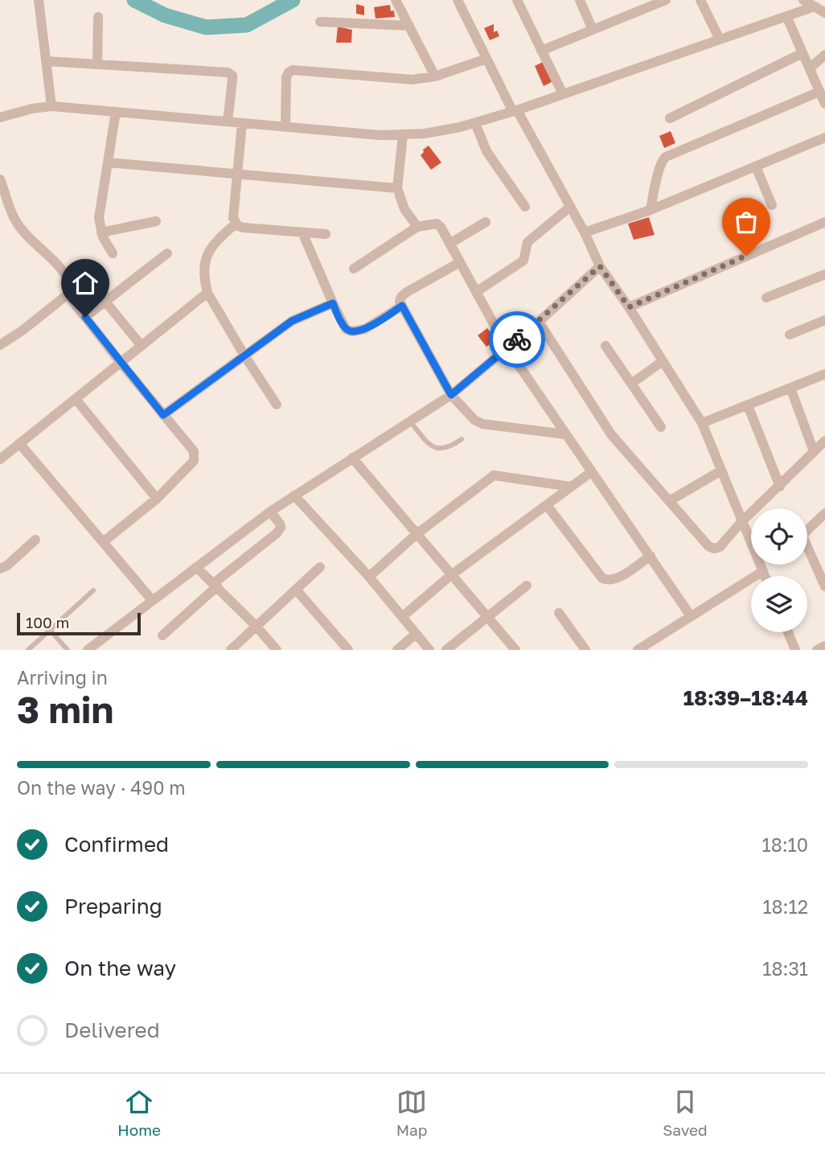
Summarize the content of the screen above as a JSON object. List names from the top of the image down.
{
  "scale_bar": "100 m",
  "page": {
    "scale": "100 m",
    "heading": ["3 min", "Arriving in", "18:39–18:44"],
    "bar": "On the way · 490 m",
    "list": [
      ["Confirmed", "18:10"],
      ["Preparing", "18:12"],
      ["On the way", "18:31"],
      "Delivered"
    ],
    "tabs": ["Home", "Map", "Saved"]
  }
}
